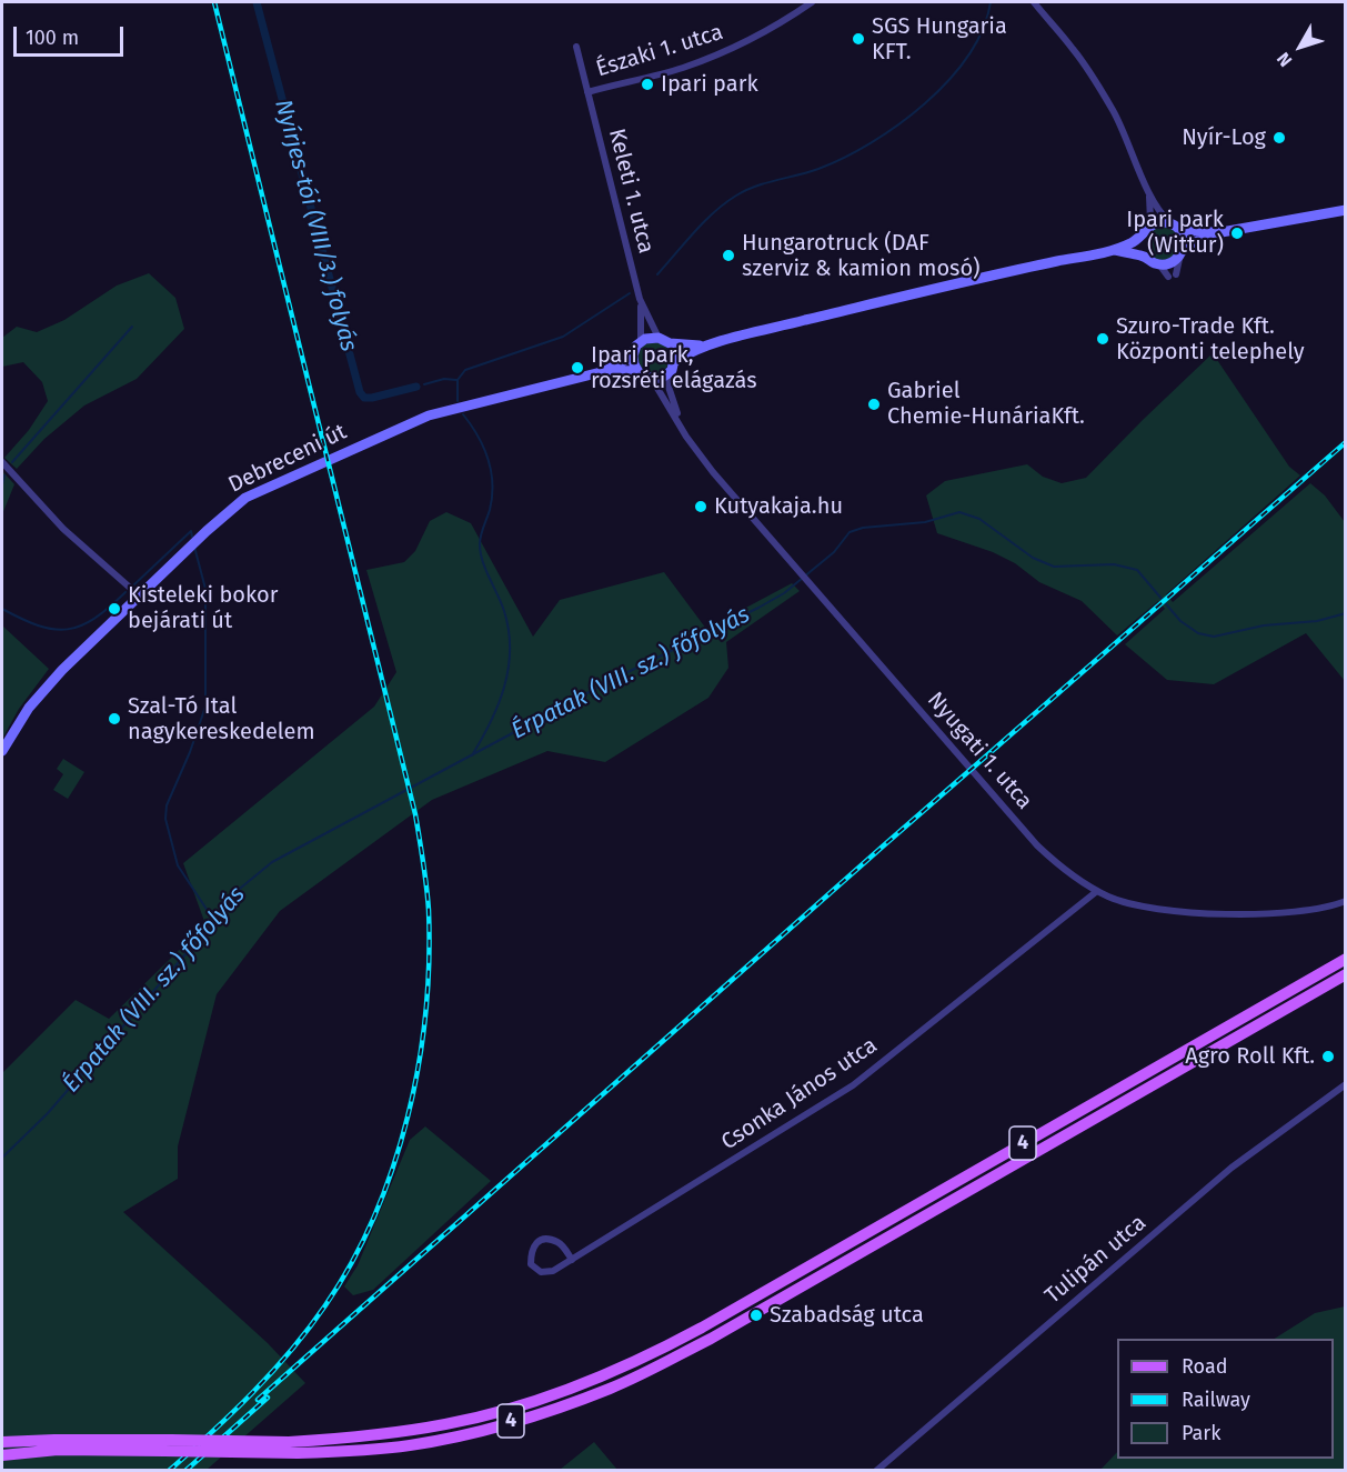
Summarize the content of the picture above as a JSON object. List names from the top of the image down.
{
  "streets": {
    "main road": ["4"],
    "street": [
      "Északi 1. utca",
      "Keleti 1. utca",
      "Debreceni út",
      "Nyugati 1. utca",
      "Csonka János utca",
      "Tulipán utca"
    ]
  },
  "crossings": [
    ["Északi 1. utca", "Keleti 1. utca"],
    ["Nyugati 1. utca", "Csonka János utca"]
  ],
  "water": ["Nyírjes-tói (VIII/3.) folyás", "Érpatak (VIII. sz.) főfolyás"],
  "places": [
    "SGS Hungaria KFT.",
    "Ipari park",
    "Nyír-Log",
    "Ipari park (Wittur)",
    "Hungarotruck (DAF szerviz & kamion mosó)",
    "Szuro-Trade Kft. Központi telephely",
    "Ipari park, rozsréti elágazás",
    "Gabriel Chemie-HunáriaKft.",
    "Kutyakaja.hu",
    "Kisteleki bokor bejárati út",
    "Szal-Tó Ital nagykereskedelem",
    "Agro Roll Kft.",
    "Szabadság utca"
  ],
  "legend": ["Road", "Railway", "Park"],
  "scale_bar": "100 m",
  "north": "bottom left"
}
